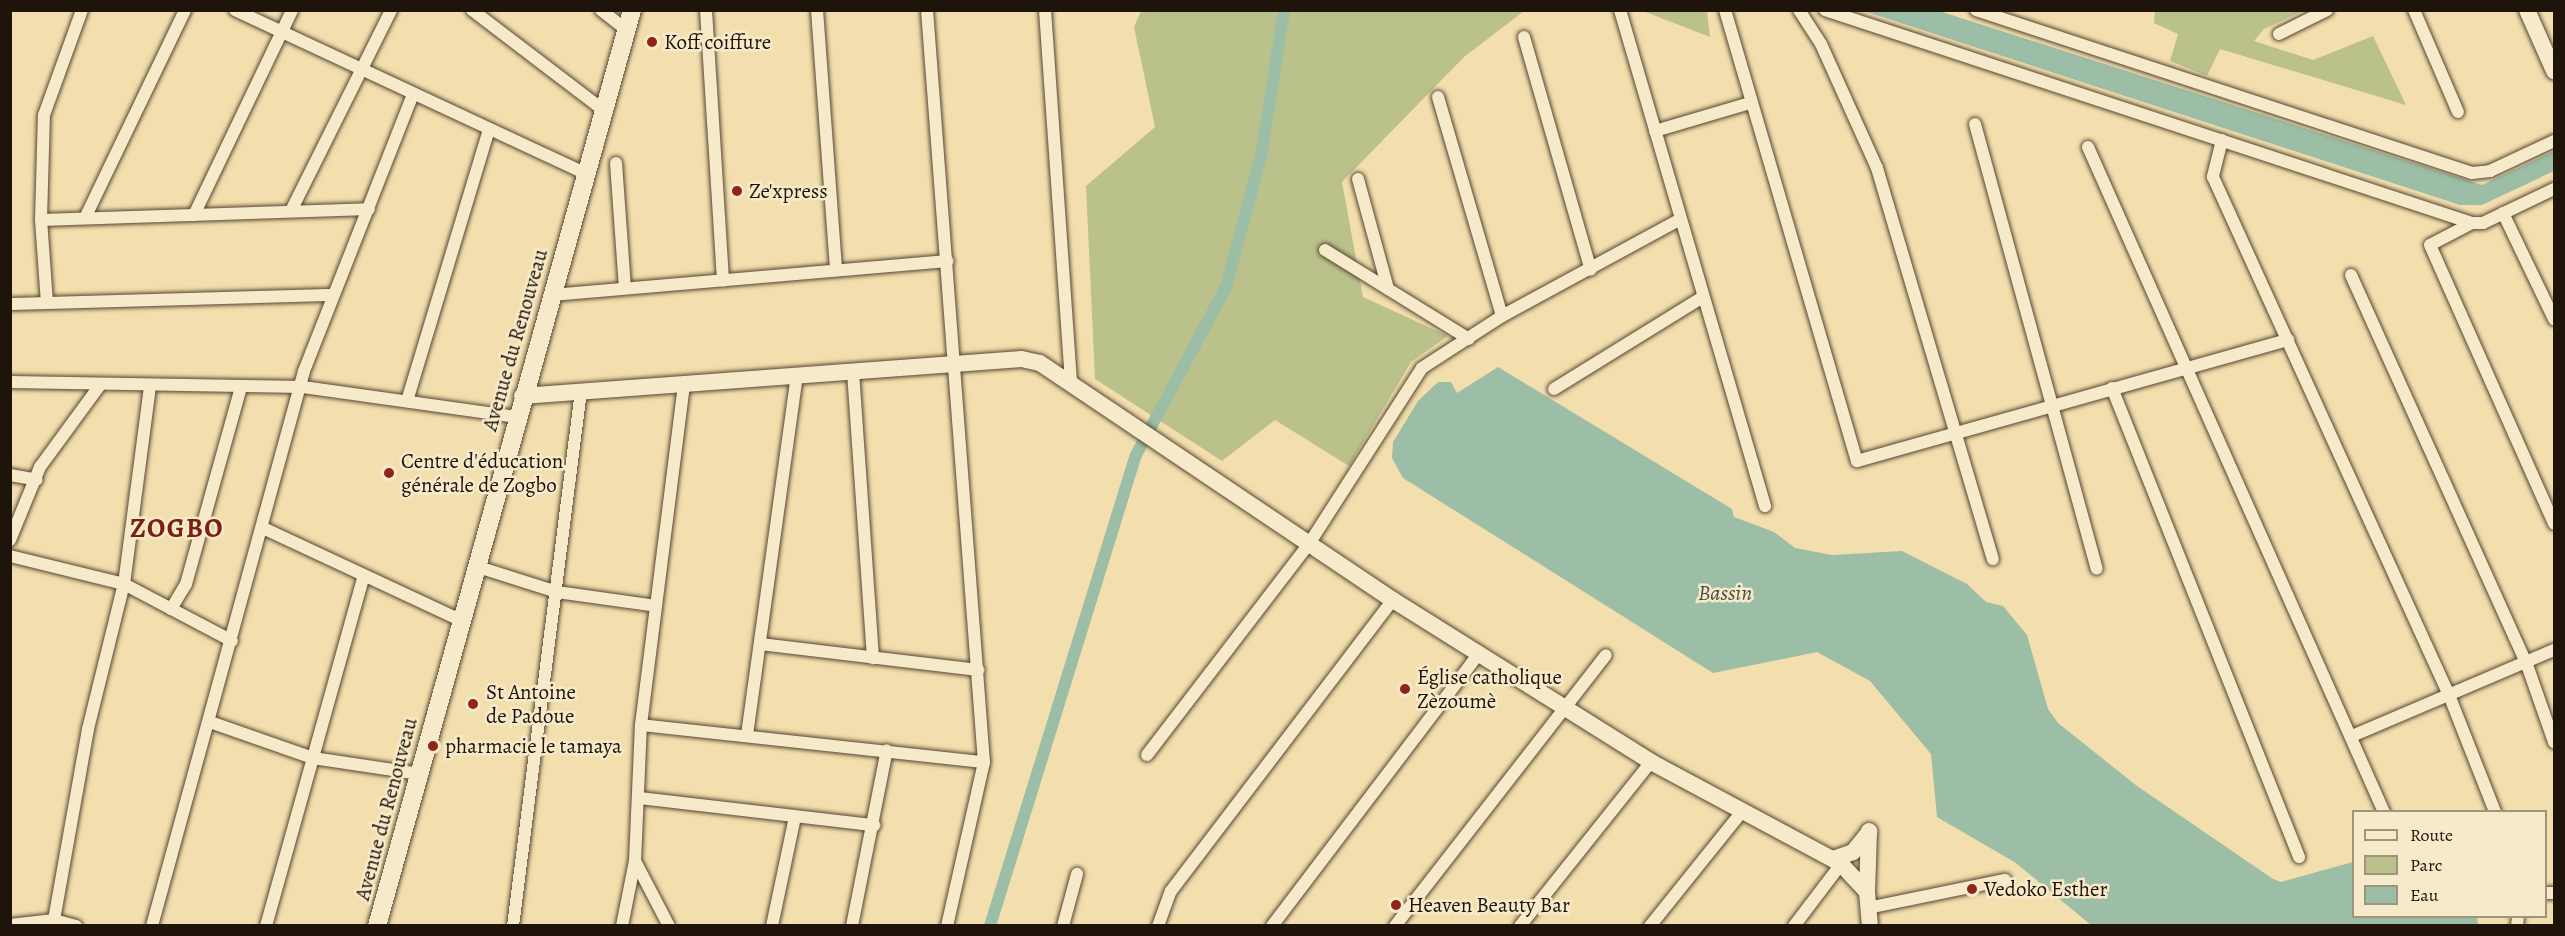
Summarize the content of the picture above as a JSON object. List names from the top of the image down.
{
  "streets": {
    "main road": ["Avenue du Renouveau"]
  },
  "districts": ["ZOGBO"],
  "water": ["Bassin"],
  "places": [
    "Koff coiffure",
    "Ze'xpress",
    "Centre d'éducation générale de Zogbo",
    "Église catholique Zèzoumè",
    "St Antoine de Padoue",
    "pharmacie le tamaya",
    "Vedoko Esther",
    "Heaven Beauty Bar"
  ],
  "legend": ["Route", "Parc", "Eau"]
}
